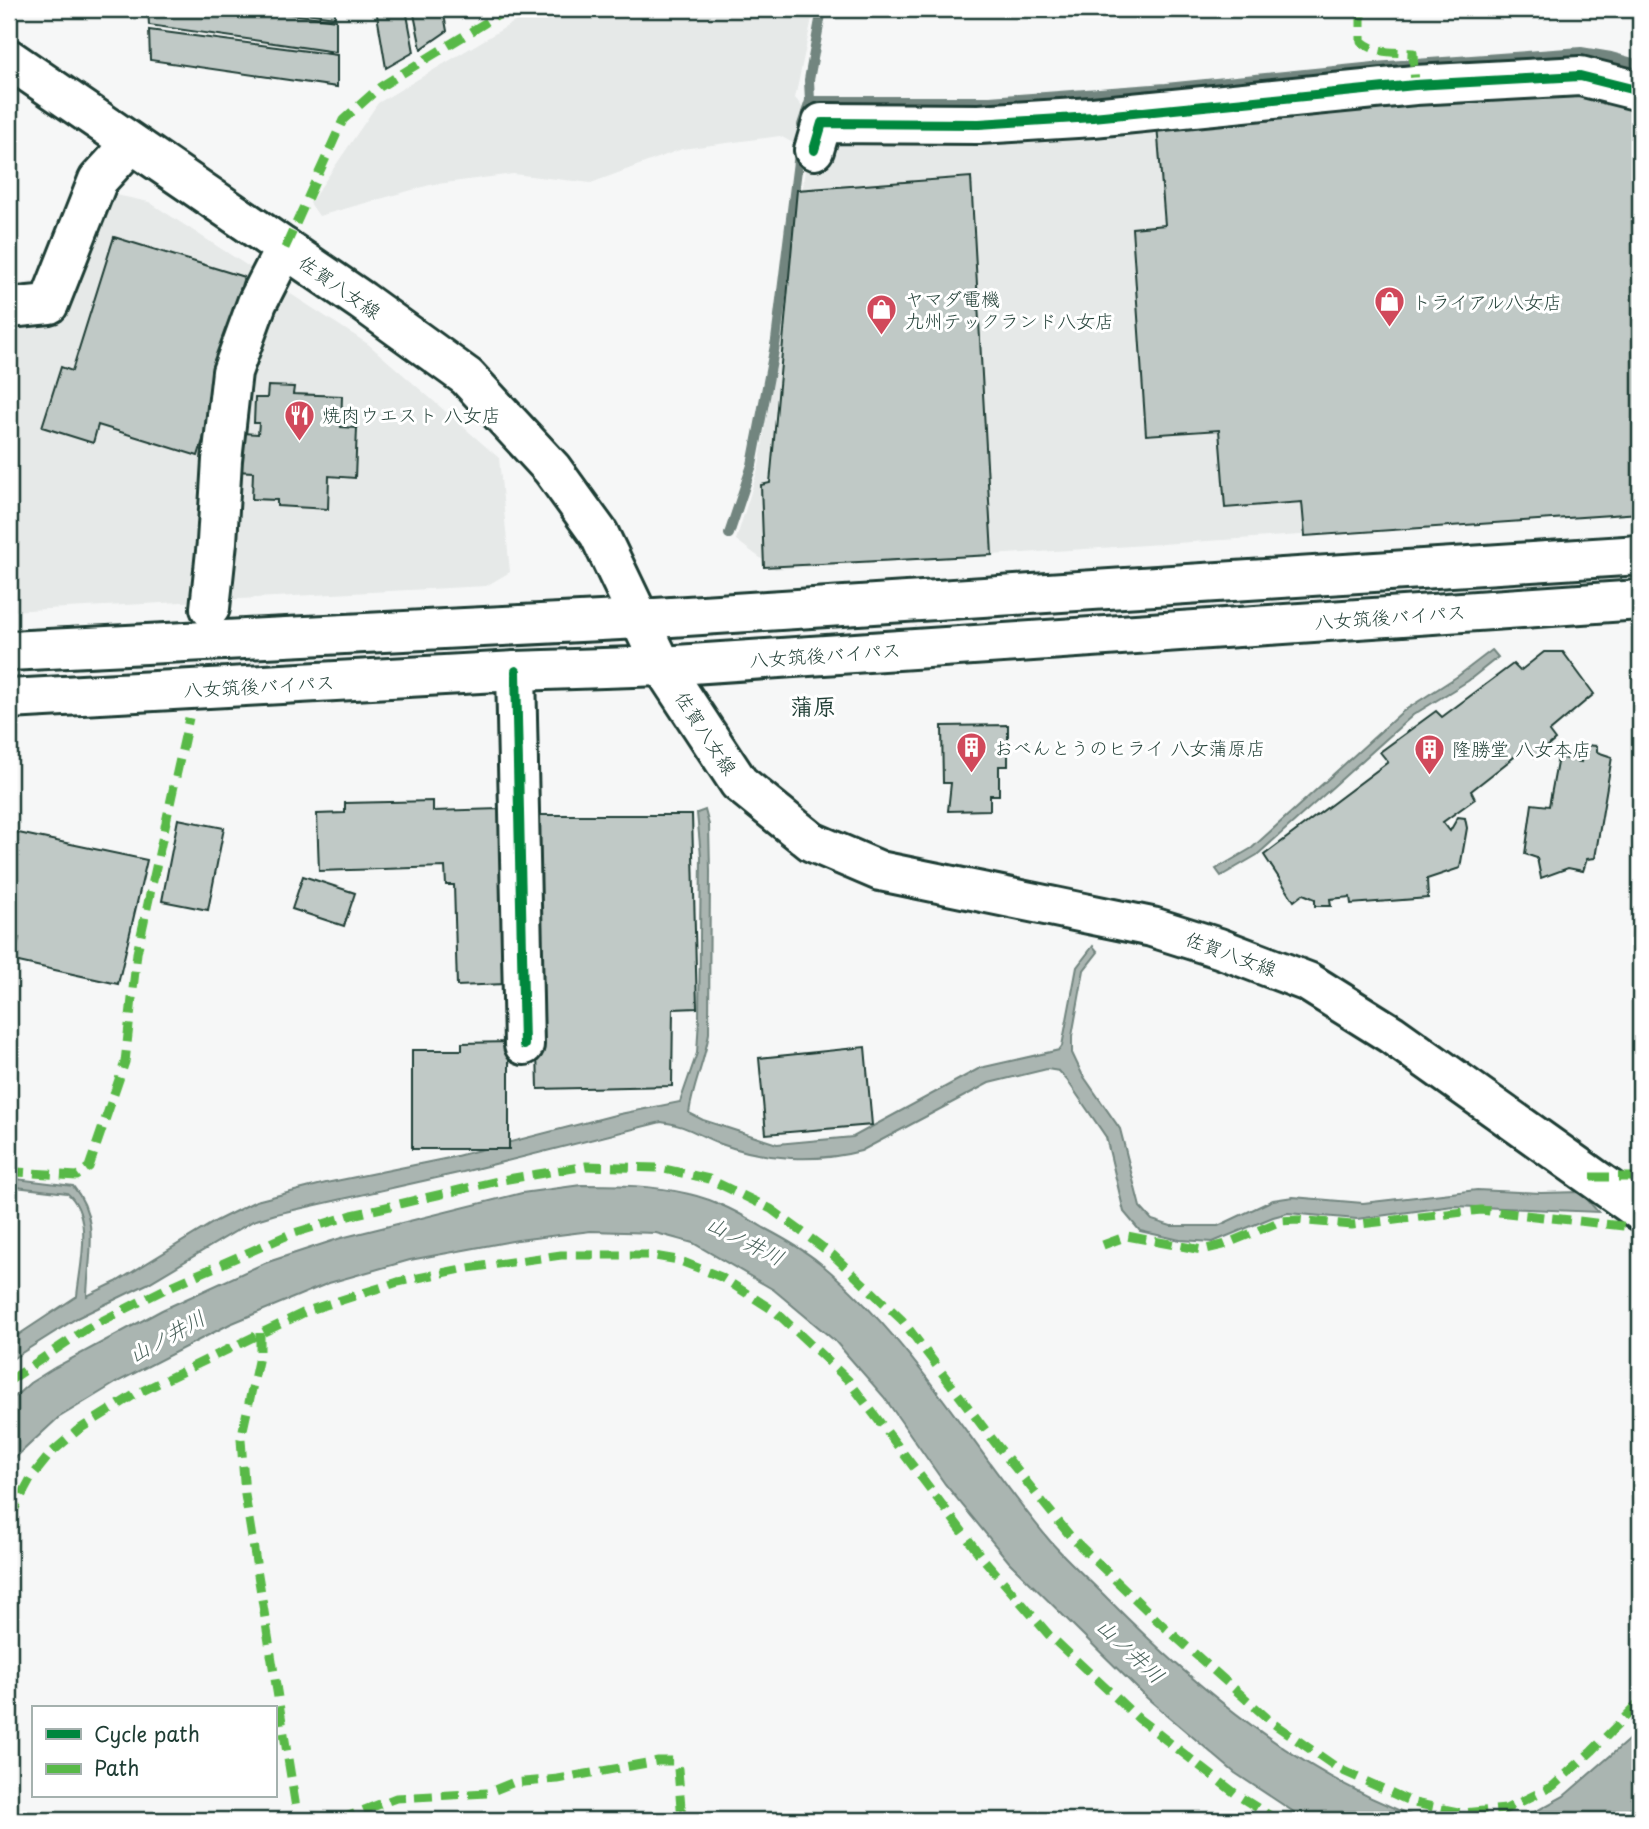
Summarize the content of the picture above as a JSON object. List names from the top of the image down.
{
  "streets": {
    "main road": ["佐賀八女線", "八女筑後バイパス"]
  },
  "crossings": [
    ["佐賀八女線", "八女筑後バイパス"]
  ],
  "districts": ["蒲原"],
  "water": ["山ノ井川"],
  "places": {
    "shop": ["トライアル八女店", "ヤマダ電機 九州テックランド八女店"],
    "restaurant": ["焼肉ウエスト 八女店"],
    "building": ["おべんとうのヒライ 八女蒲原店", "隆勝堂 八女本店"]
  },
  "legend": ["Cycle path", "Path"]
}
